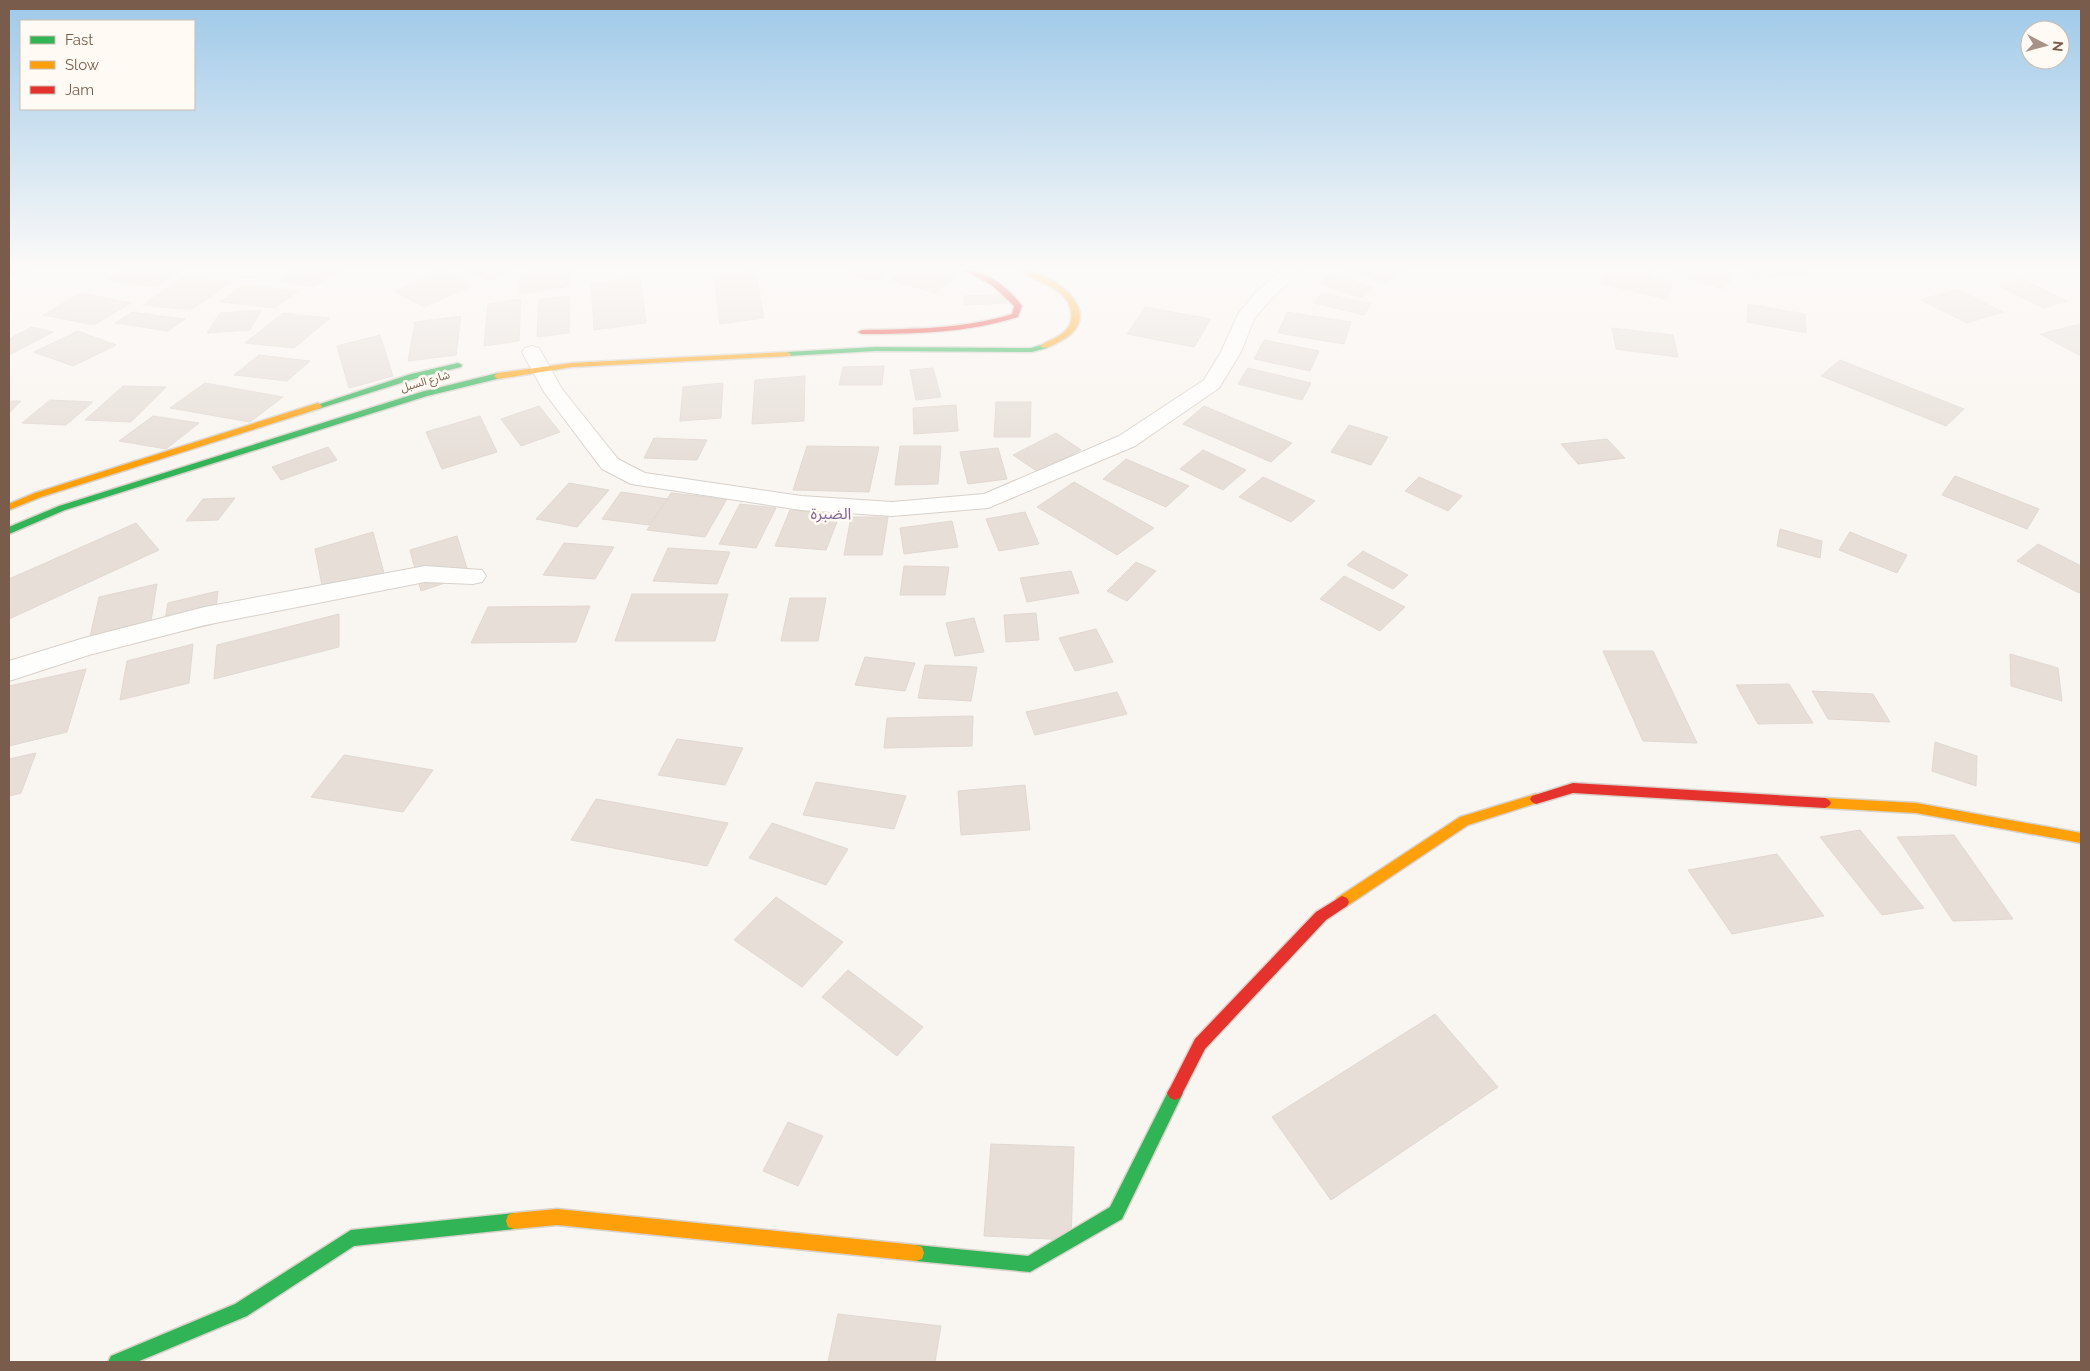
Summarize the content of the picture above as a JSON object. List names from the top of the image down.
{
  "streets": {
    "main road": ["شارع السبل"]
  },
  "districts": ["الضبرة"],
  "legend": ["Fast", "Slow", "Jam"],
  "north": "right"
}
